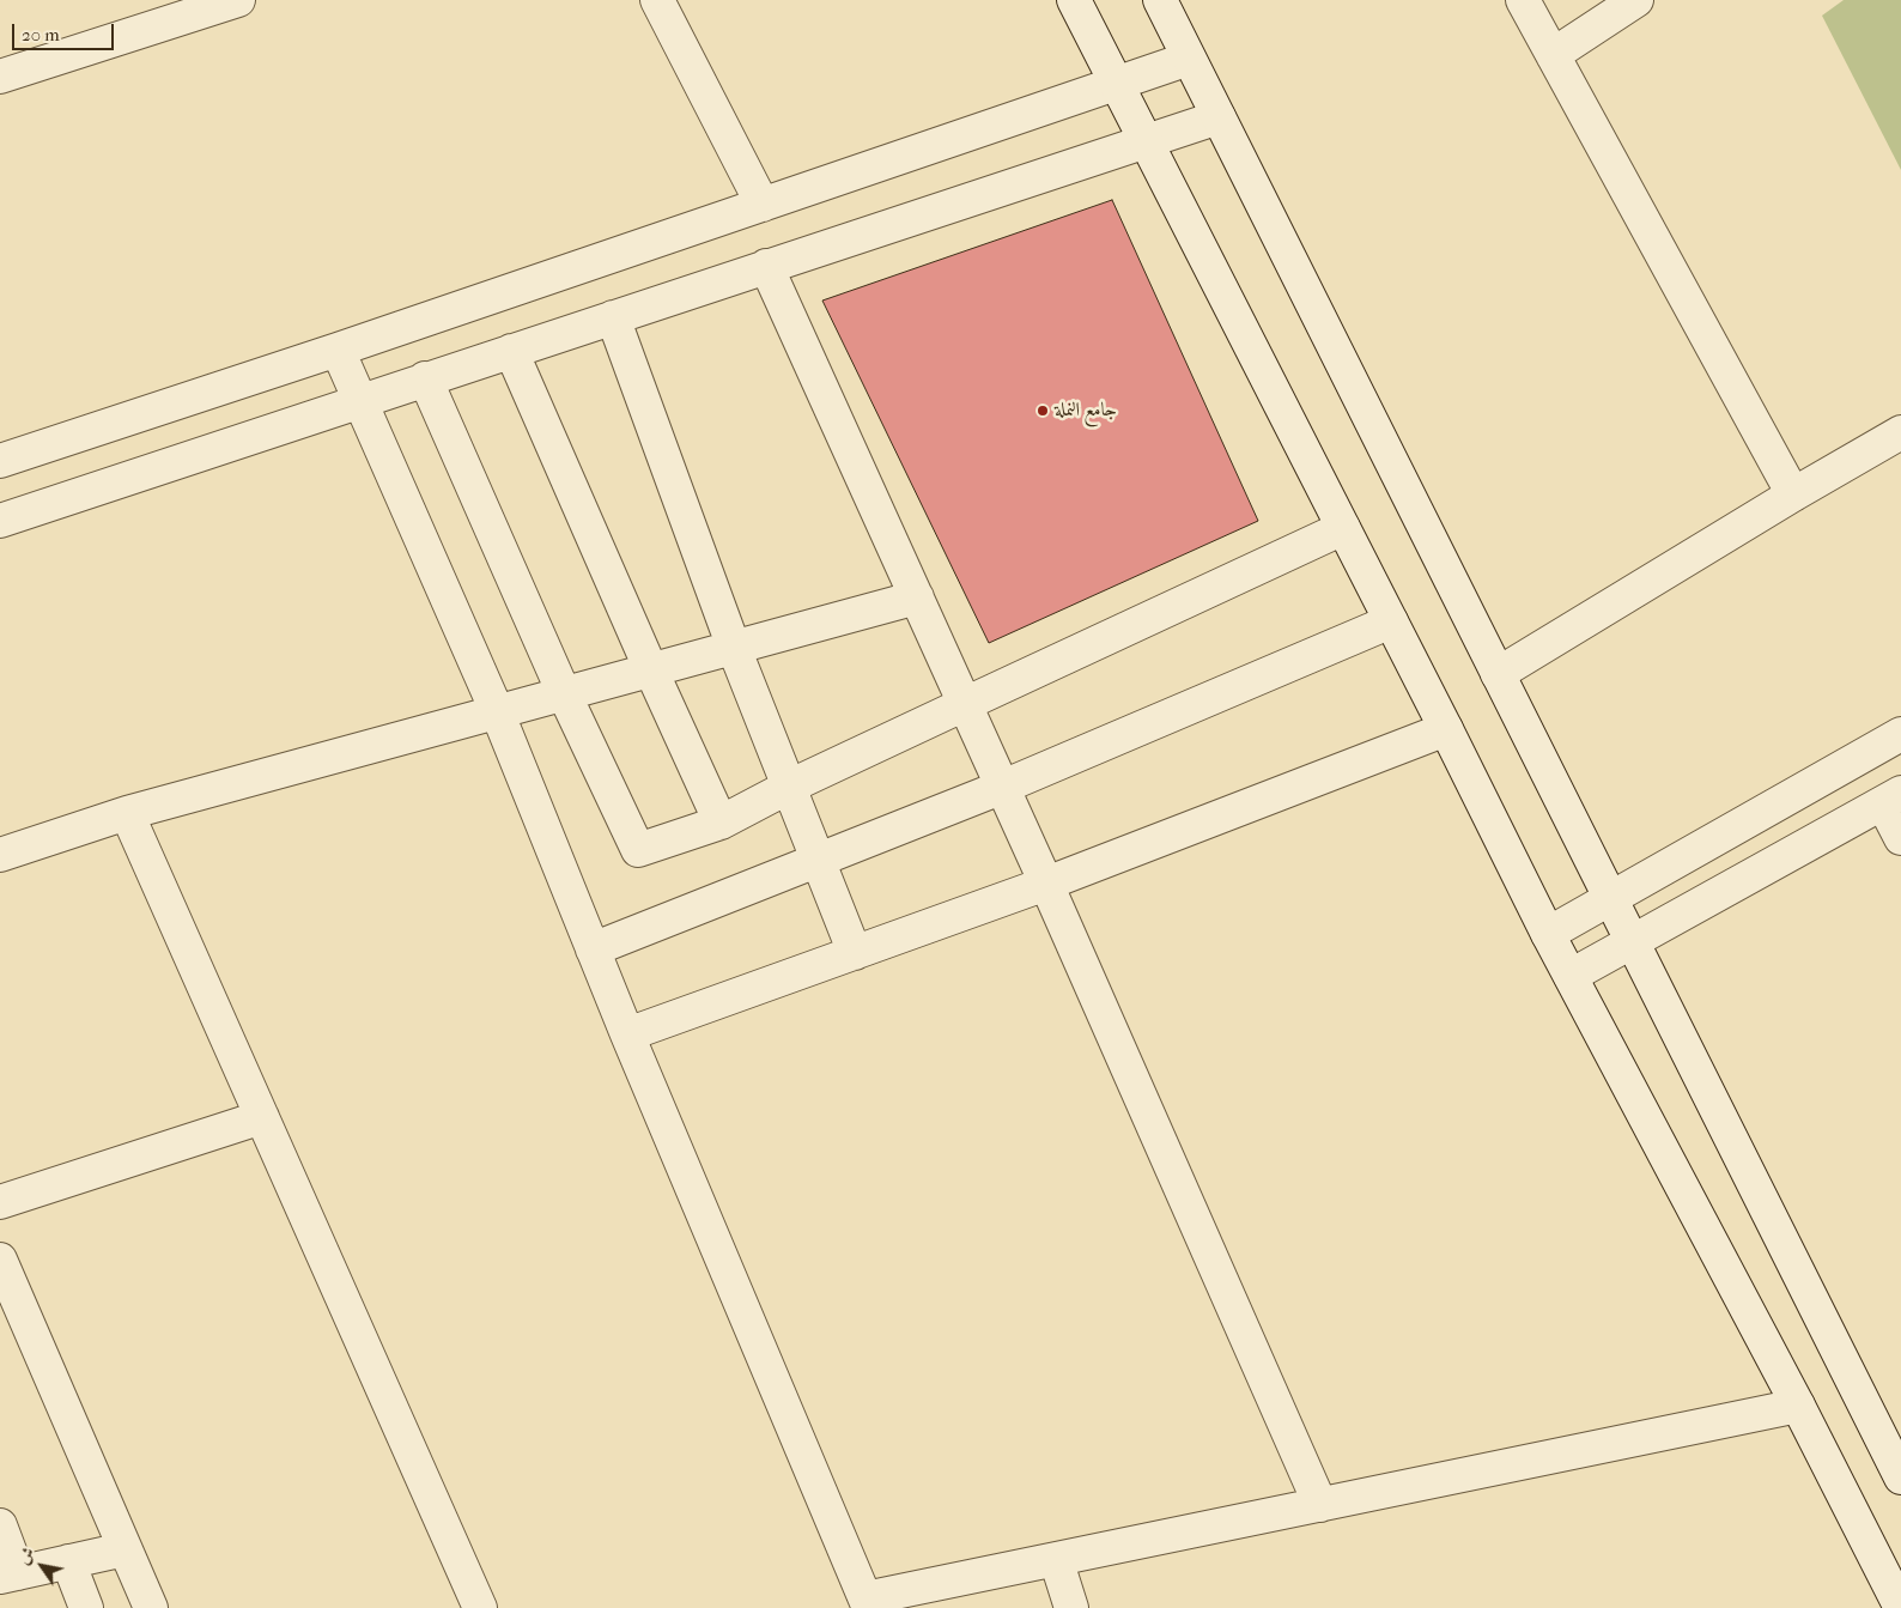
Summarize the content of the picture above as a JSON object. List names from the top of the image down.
{
  "places": ["جامع النملة"],
  "scale_bar": "20 m",
  "north": "top left"
}
